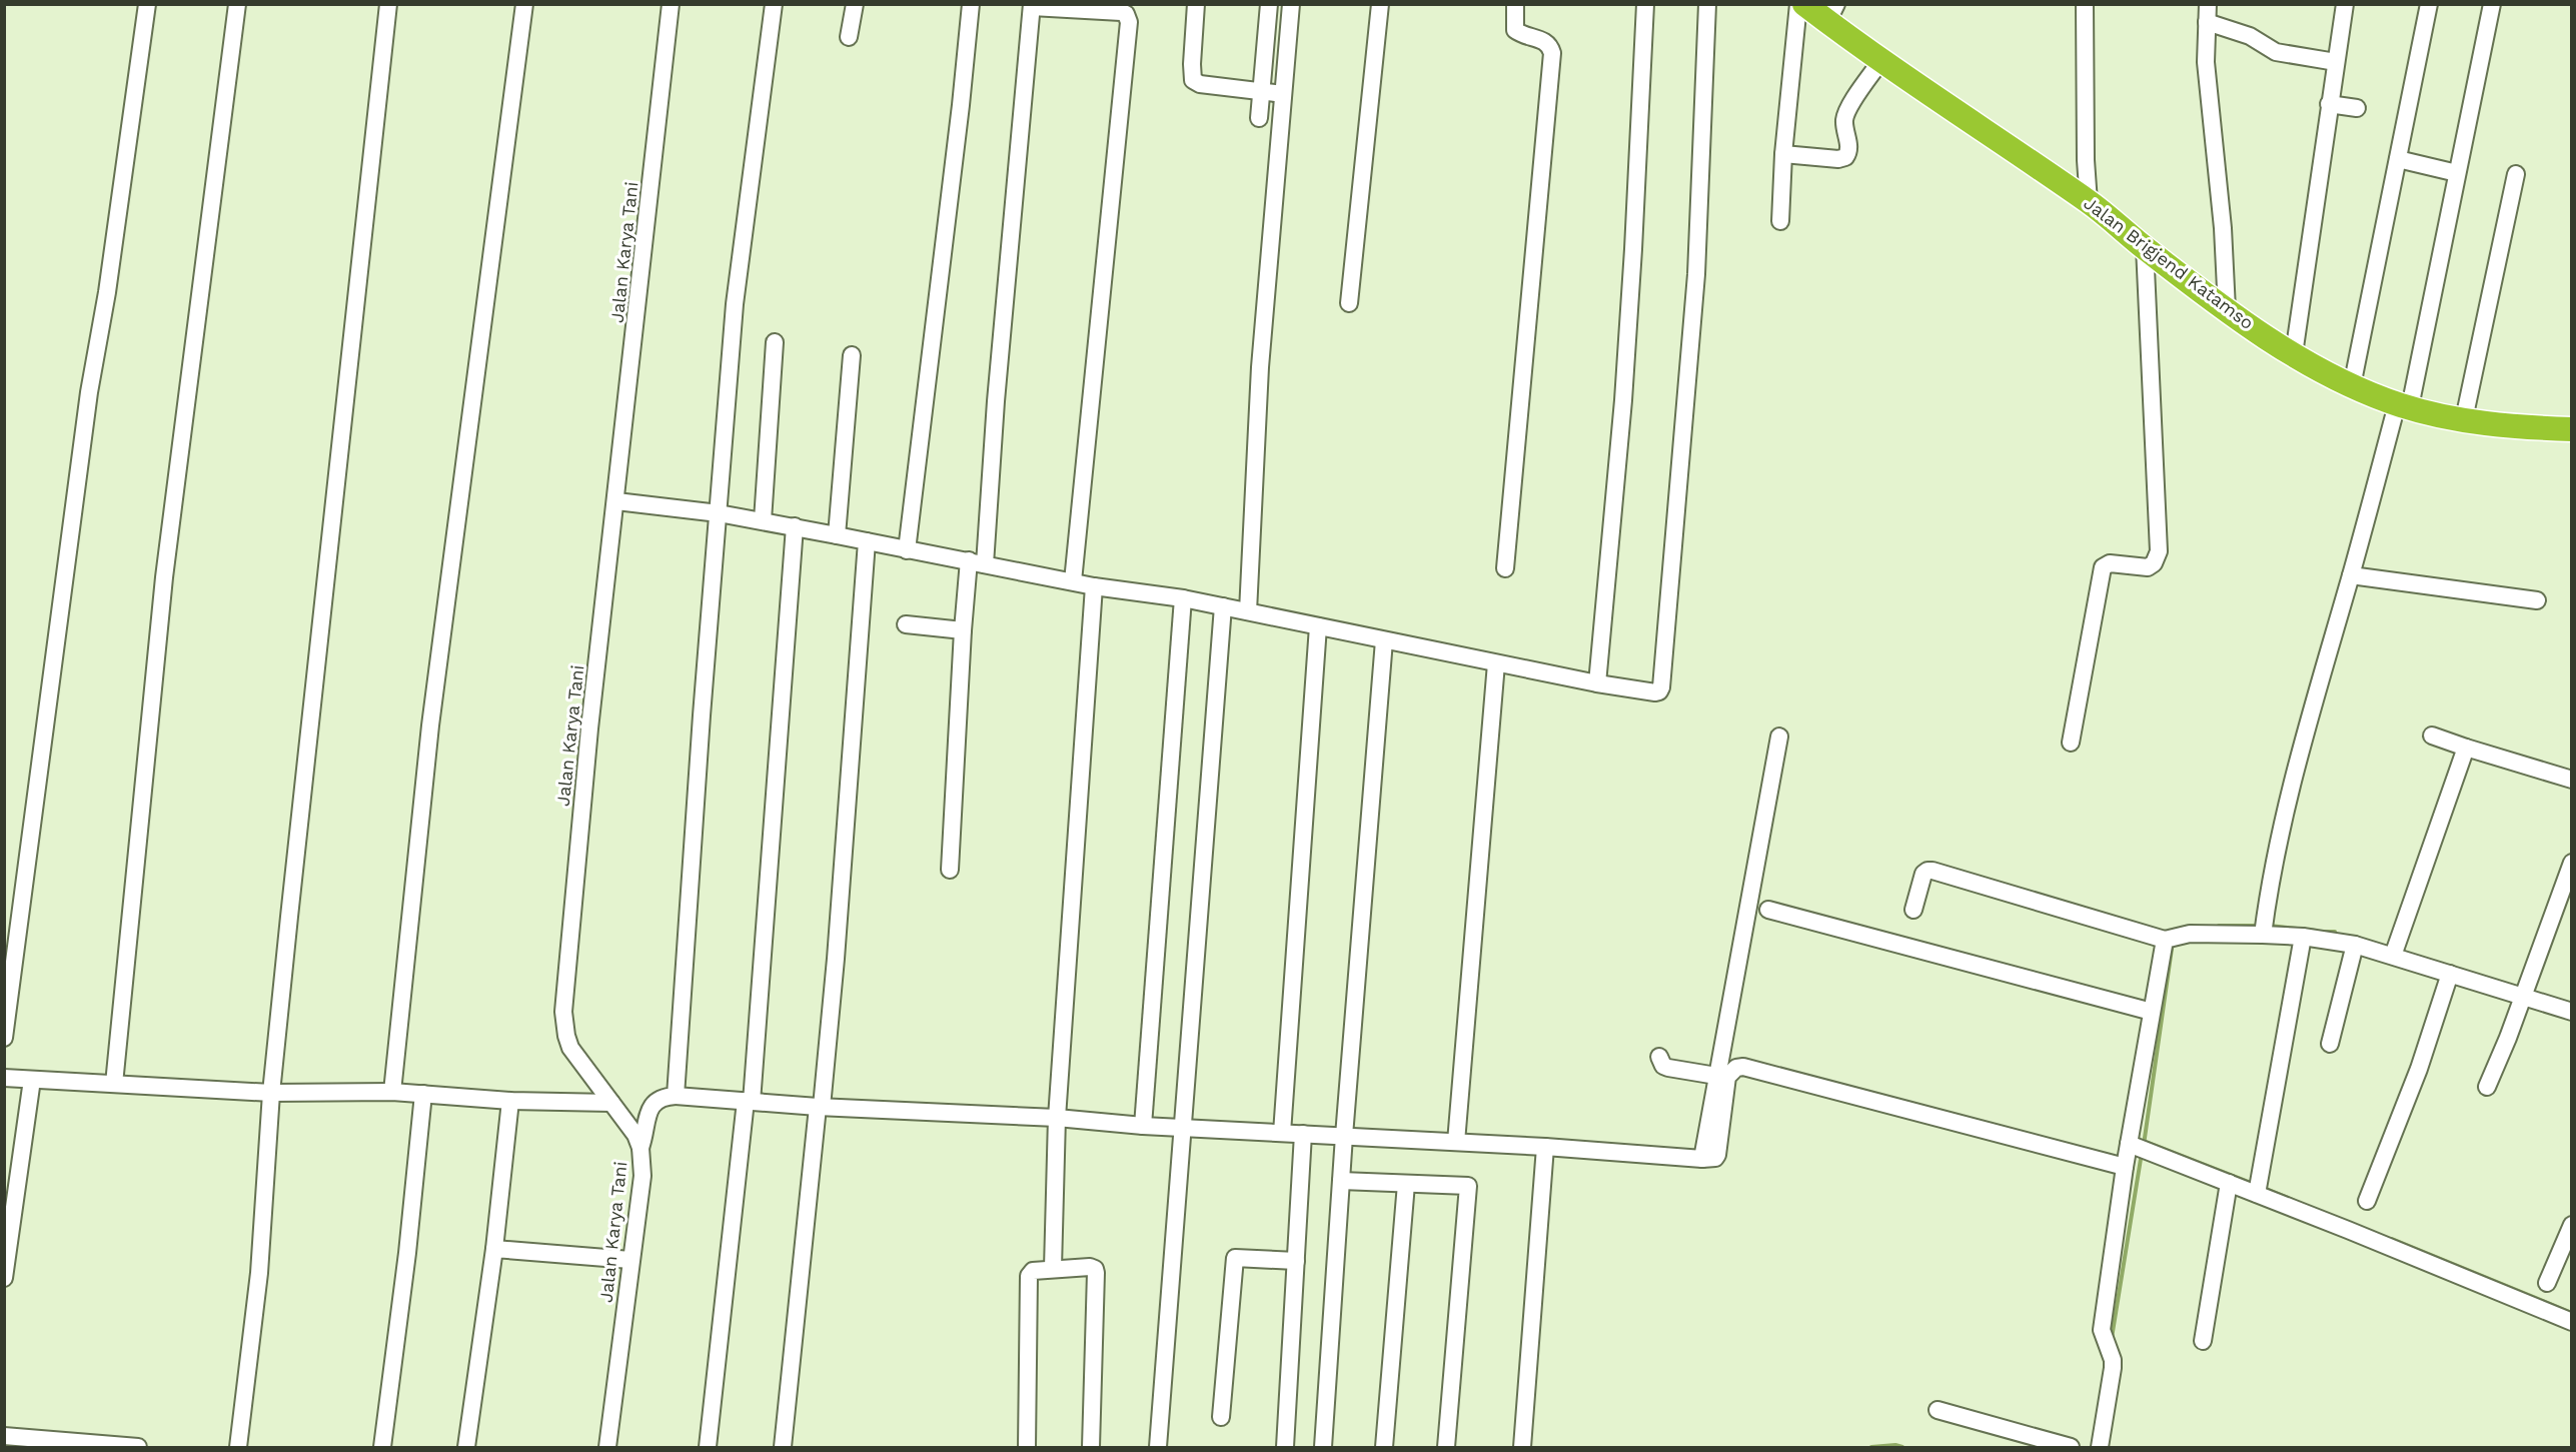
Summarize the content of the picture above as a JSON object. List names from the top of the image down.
{
  "streets": {
    "highway": ["Jalan Brigjend Katamso"],
    "street": ["Jalan Karya Tani"]
  }
}
